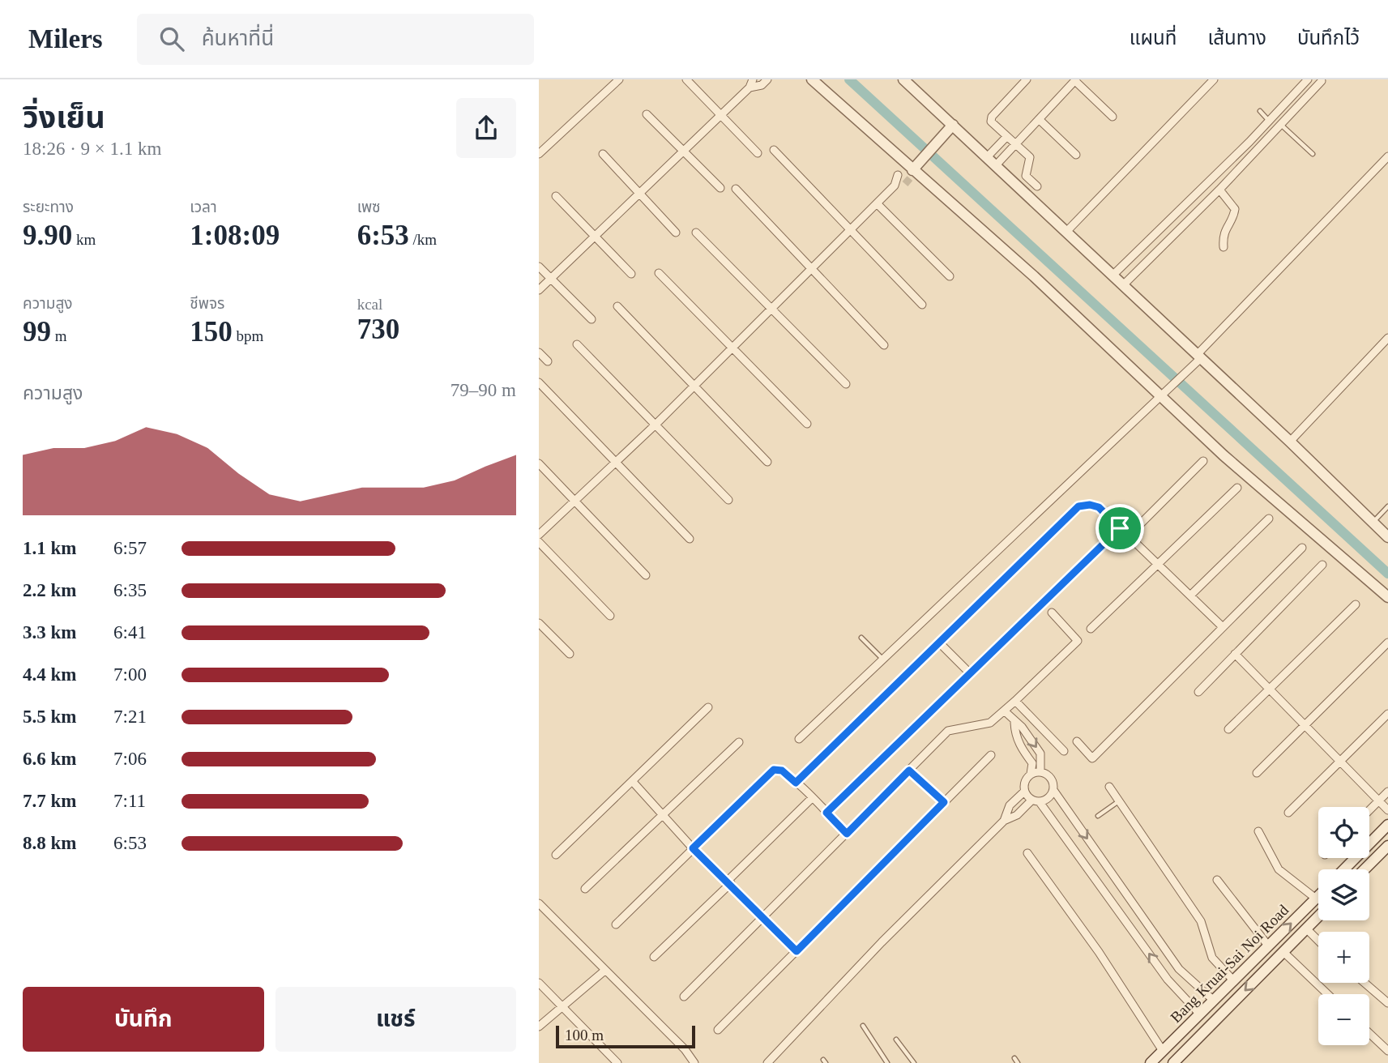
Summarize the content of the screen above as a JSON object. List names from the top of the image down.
{
  "streets": {
    "street": ["Bang Kruai-Sai Noi Road"]
  },
  "scale_bar": "100 m",
  "page": {
    "header": "Milers",
    "search": "ค้นหาที่นี่",
    "nav": ["แผนที่", "เส้นทาง", "บันทึกไว้"],
    "heading": ["วิ่งเย็น", "18:26 · 9 × 1.1 km"],
    "stats": [
      ["ระยะทาง", "9.90 km"],
      ["เวลา", "1:08:09"],
      ["เพซ", "6:53 /km"],
      ["ความสูง", "99 m"],
      ["ชีพจร", "150 bpm"],
      ["kcal", "730"]
    ],
    "chart": ["ความสูง", "79–90 m"],
    "list": [
      {
        "name": "1.1 km",
        "note": "6:57"
      },
      {
        "name": "2.2 km",
        "note": "6:35"
      },
      {
        "name": "3.3 km",
        "note": "6:41"
      },
      {
        "name": "4.4 km",
        "note": "7:00"
      },
      {
        "name": "5.5 km",
        "note": "7:21"
      },
      {
        "name": "6.6 km",
        "note": "7:06"
      },
      {
        "name": "7.7 km",
        "note": "7:11"
      },
      {
        "name": "8.8 km",
        "note": "6:53"
      }
    ],
    "map_buttons": ["+", "−"],
    "buttons": ["บันทึก", "แชร์"],
    "scale": "100 m"
  }
}
